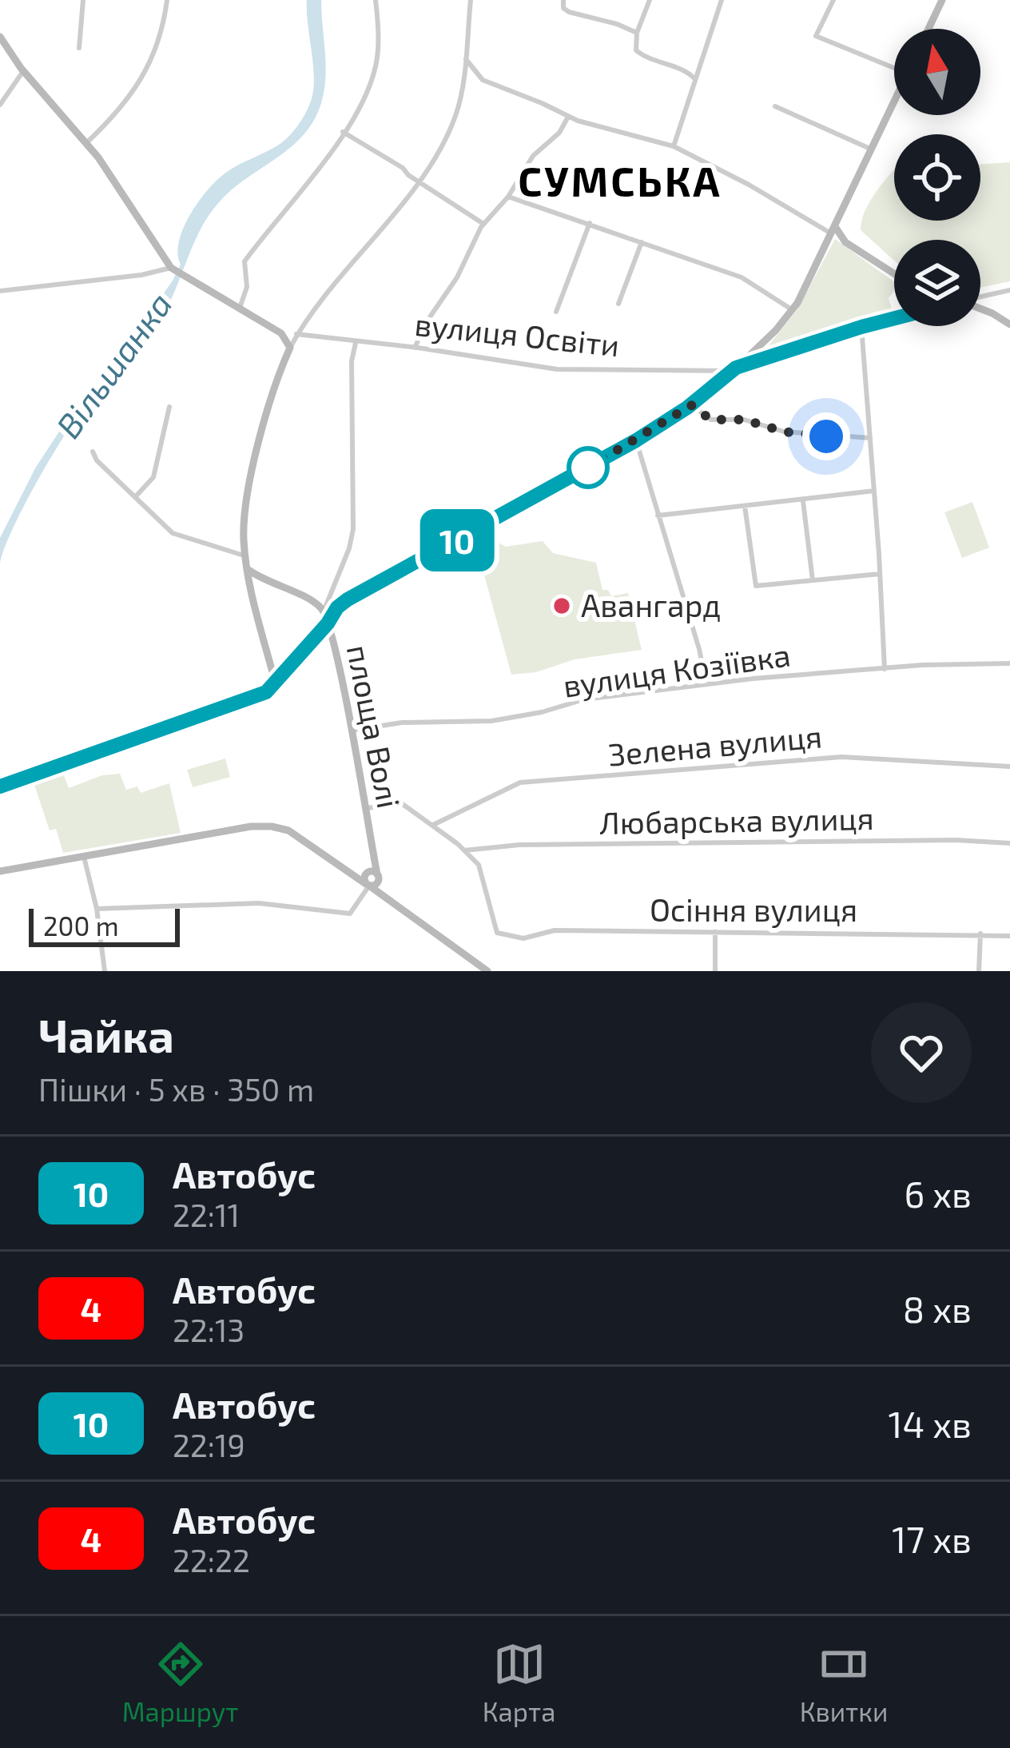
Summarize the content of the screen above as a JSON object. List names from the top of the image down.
{
  "streets": {
    "main road": ["площа Волі"],
    "street": [
      "вулиця Освіти",
      "вулиця Козіївка",
      "Зелена вулиця",
      "Любарська вулиця",
      "Осіння вулиця"
    ]
  },
  "crossings": [
    ["вулиця Козіївка", "площа Волі"],
    ["Любарська вулиця", "Осіння вулиця"]
  ],
  "districts": ["СУМСЬКА"],
  "water": ["Вільшанка"],
  "places": ["Авангард"],
  "lines": ["bus line 10"],
  "scale_bar": "200 m",
  "north": "top",
  "page": {
    "on_map": "10",
    "scale": "200 m",
    "heading": ["Чайка", "Пішки · 5 хв · 350 m"],
    "list": [
      {
        "mark": "10",
        "name": "Автобус",
        "note": "22:11",
        "value": "6 хв"
      },
      {
        "mark": "4",
        "name": "Автобус",
        "note": "22:13",
        "value": "8 хв"
      },
      {
        "mark": "10",
        "name": "Автобус",
        "note": "22:19",
        "value": "14 хв"
      },
      {
        "mark": "4",
        "name": "Автобус",
        "note": "22:22",
        "value": "17 хв"
      }
    ],
    "tabs": ["Маршрут", "Карта", "Квитки"]
  }
}
